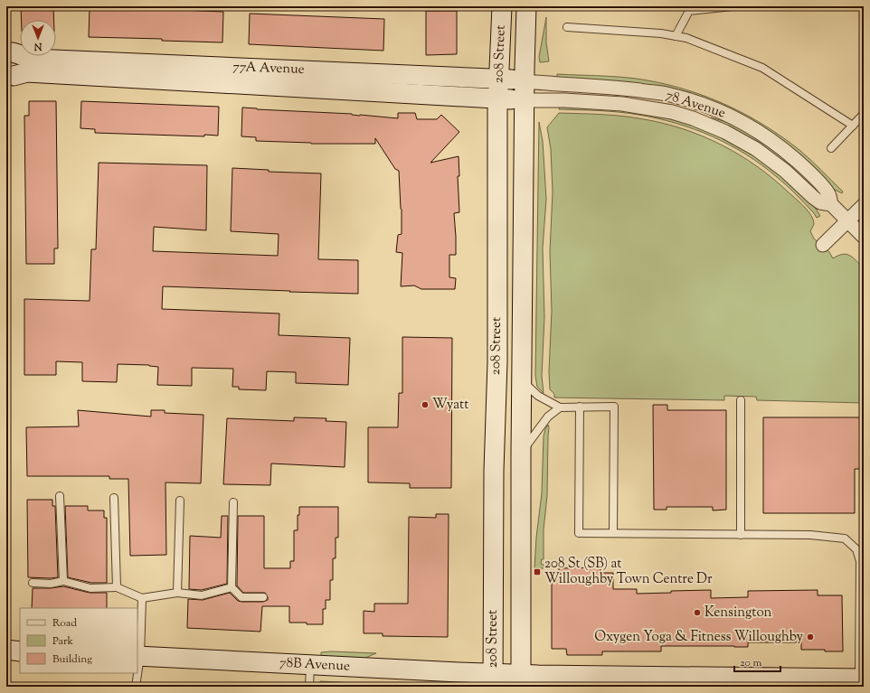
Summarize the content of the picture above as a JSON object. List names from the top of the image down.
{
  "streets": {
    "street": [
      "208 Street",
      "77A Avenue",
      "78 Avenue",
      "78B Avenue"
    ]
  },
  "crossings": [
    ["208 Street", "77A Avenue"],
    ["208 Street", "78 Avenue"],
    ["208 Street", "78B Avenue"],
    ["77A Avenue", "78 Avenue"]
  ],
  "places": {
    "other": ["Wyatt", "Kensington", "Oxygen Yoga & Fitness Willoughby"],
    "transit": ["208 St (SB) at Willoughby Town Centre Dr"]
  },
  "legend": ["Road", "Park", "Building"],
  "scale_bar": "20 m",
  "north": "bottom"
}
